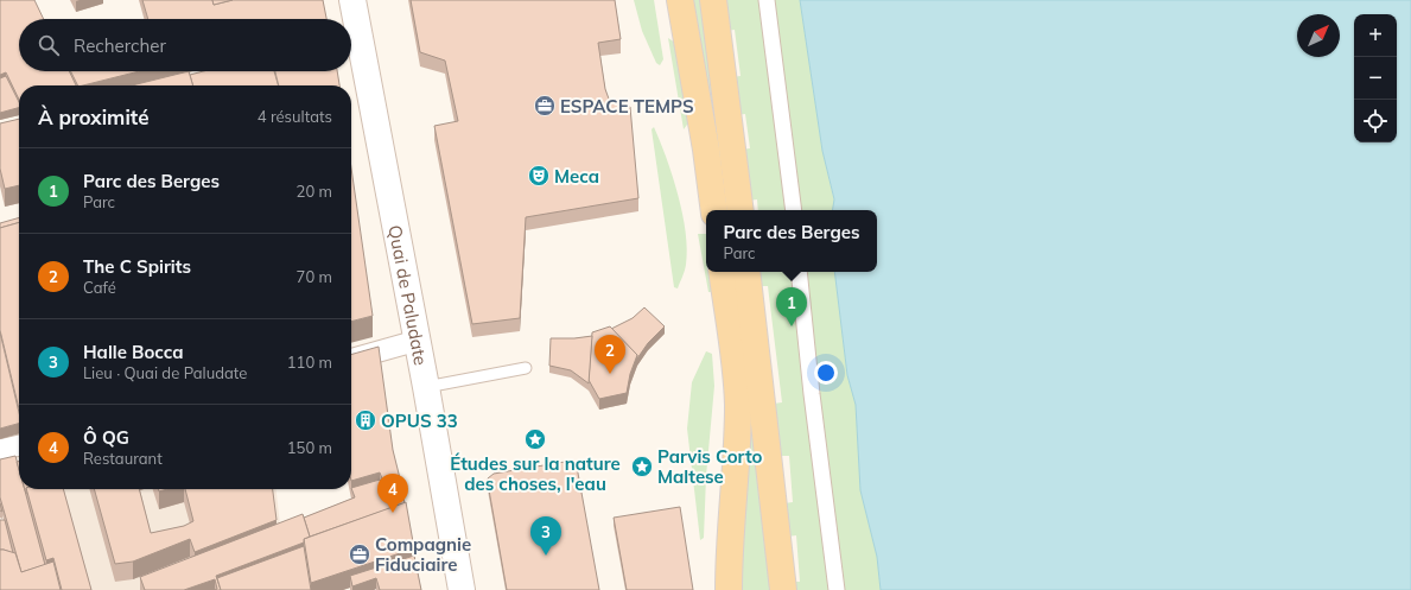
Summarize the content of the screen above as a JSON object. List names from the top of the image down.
{
  "streets": {
    "street": ["Quai de Paludate"]
  },
  "places": {
    "office": ["ESPACE TEMPS", "Compagnie Fiduciaire"],
    "theatre": ["Meca"],
    "building": ["OPUS 33"],
    "place": ["Études sur la nature des choses, l'eau", "Parvis Corto Maltese"]
  },
  "north": "top right",
  "page": {
    "map_buttons": ["+", "−"],
    "search": "Rechercher",
    "heading": ["À proximité", "4 résultats"],
    "list": [
      {
        "mark": "1",
        "name": "Parc des Berges",
        "note": "Parc",
        "value": "20 m"
      },
      {
        "mark": "2",
        "name": "The C Spirits",
        "note": "Café",
        "value": "70 m"
      },
      {
        "mark": "3",
        "name": "Halle Bocca",
        "note": "Lieu · Quai de Paludate",
        "value": "110 m"
      },
      {
        "mark": "4",
        "name": "Ô QG",
        "note": "Restaurant",
        "value": "150 m"
      }
    ],
    "popup": ["Parc des Berges", "Parc"],
    "pins": [
      "1",
      "2",
      "4",
      "3"
    ]
  }
}
